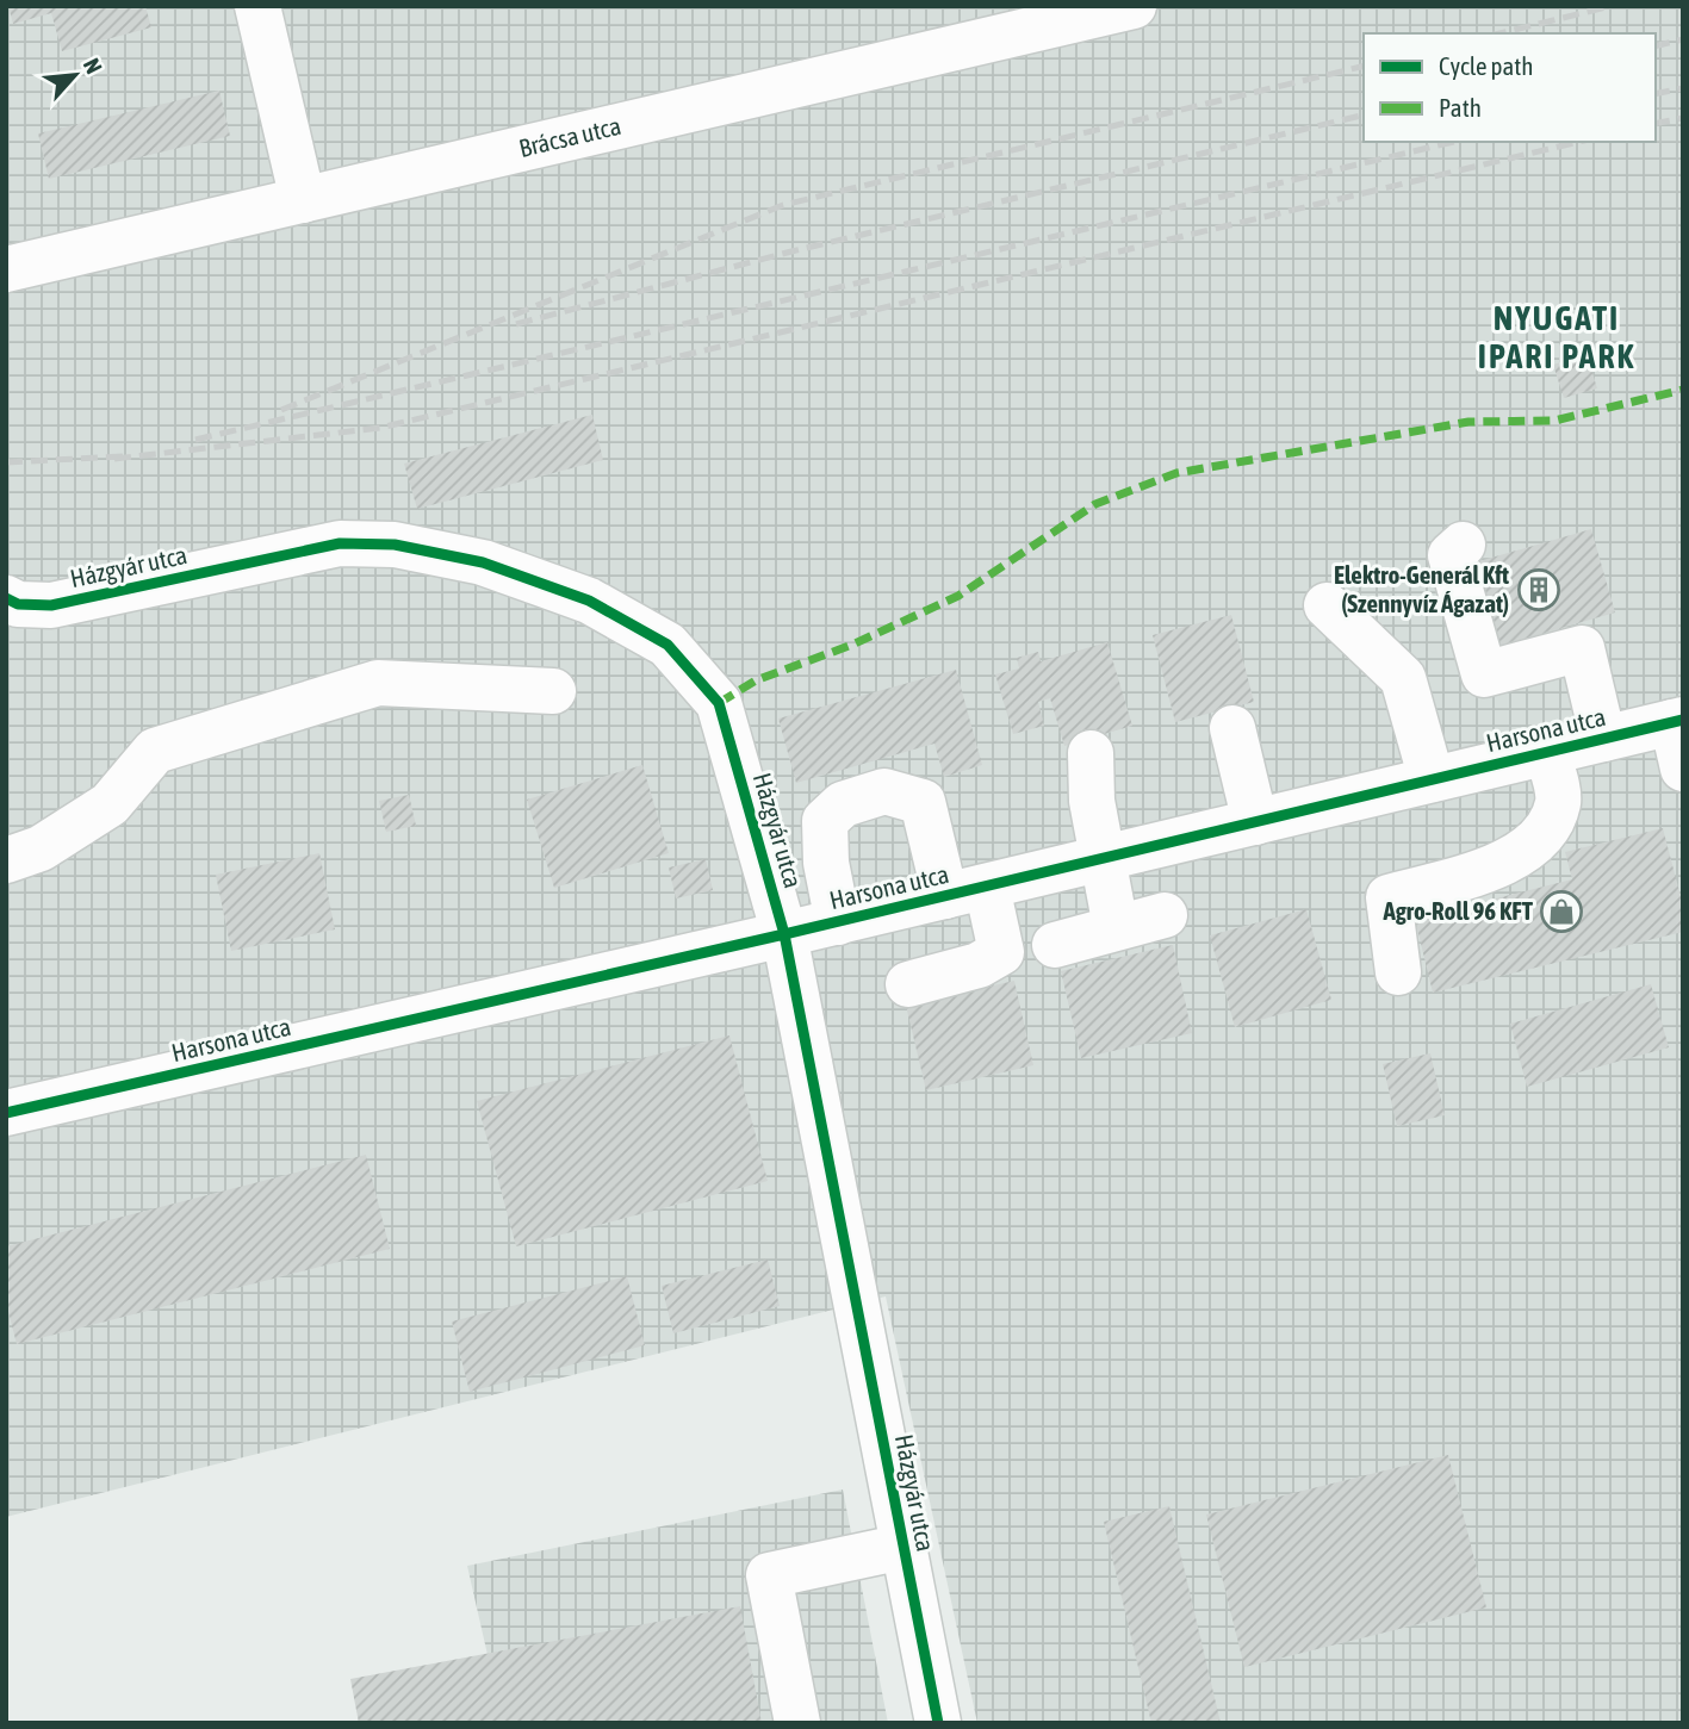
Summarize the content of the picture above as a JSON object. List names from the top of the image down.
{
  "streets": {
    "street": ["Brácsa utca", "Házgyár utca", "Harsona utca"]
  },
  "crossings": [
    ["Házgyár utca", "Harsona utca"]
  ],
  "districts": ["NYUGATI IPARI PARK"],
  "places": {
    "building": ["Elektro-Generál Kft (Szennyvíz Ágazat)"],
    "shop": ["Agro-Roll 96 KFT"]
  },
  "legend": ["Cycle path", "Path"],
  "north": "top right"
}
